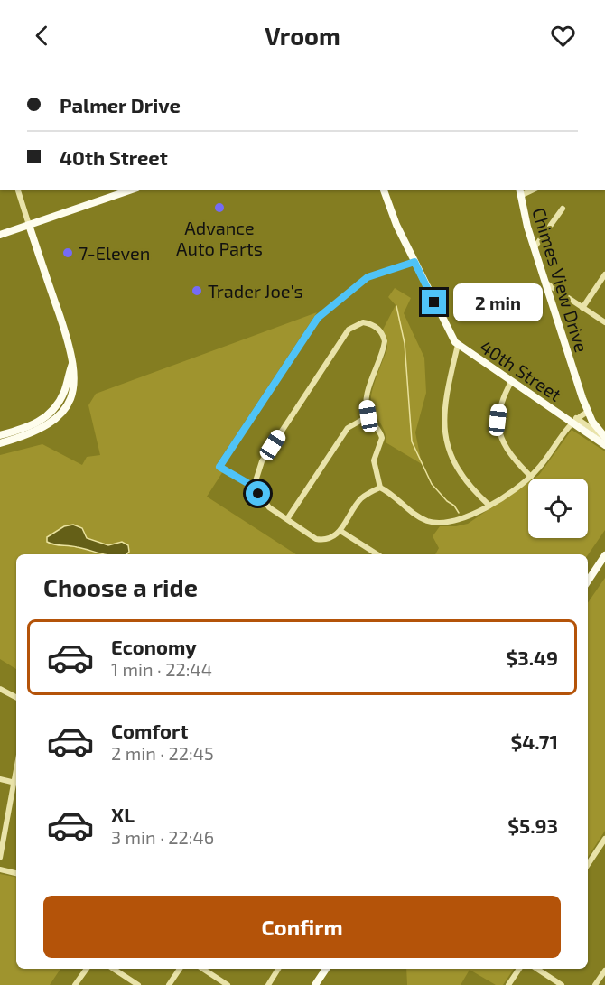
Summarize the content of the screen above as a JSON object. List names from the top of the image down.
{
  "streets": {
    "main road": ["Chimes View Drive", "40th Street"]
  },
  "crossings": [
    ["Chimes View Drive", "40th Street"]
  ],
  "places": ["Advance Auto Parts", "7-Eleven", "Trader Joe's"],
  "page": {
    "header": "Vroom",
    "banner": ["Palmer Drive", "40th Street"],
    "bubble": "2 min",
    "heading": "Choose a ride",
    "list": [
      {
        "name": "Economy",
        "note": "1 min · 22:44",
        "value": "$3.49"
      },
      {
        "name": "Comfort",
        "note": "2 min · 22:45",
        "value": "$4.71"
      },
      {
        "name": "XL",
        "note": "3 min · 22:46",
        "value": "$5.93"
      }
    ],
    "buttons": "Confirm"
  }
}
